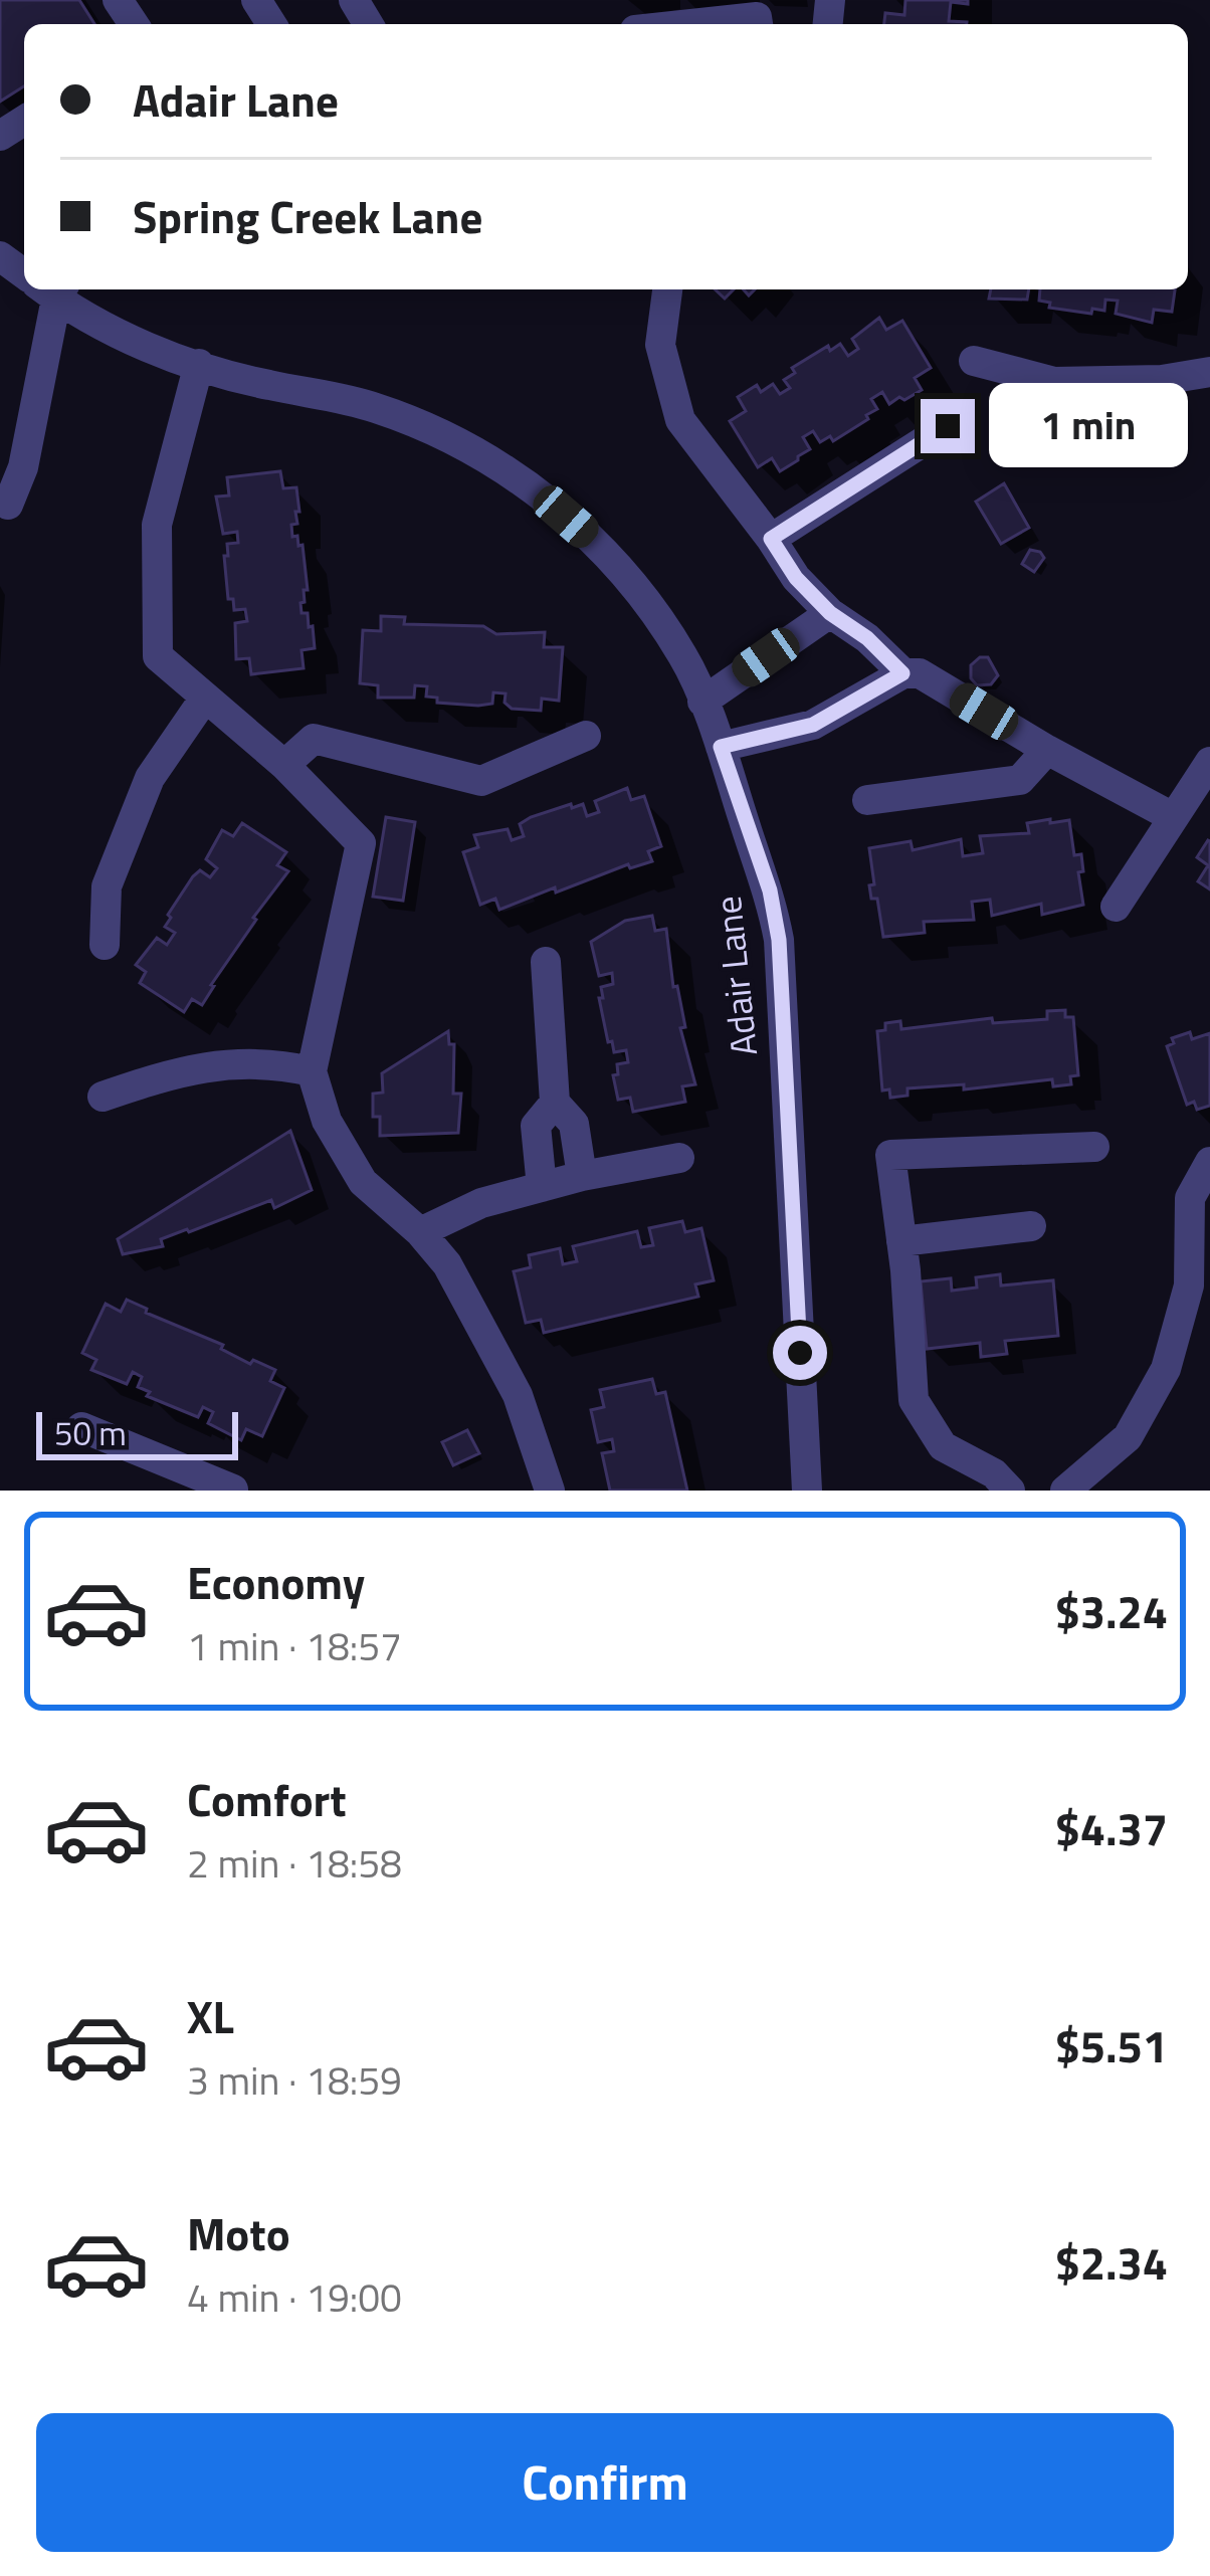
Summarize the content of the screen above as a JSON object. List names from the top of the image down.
{
  "streets": {
    "street": ["Adair Lane"]
  },
  "scale_bar": "50 m",
  "page": {
    "banner": ["Adair Lane", "Spring Creek Lane"],
    "bubble": "1 min",
    "scale": "50 m",
    "list": [
      {
        "name": "Economy",
        "note": "1 min · 18:57",
        "value": "$3.24"
      },
      {
        "name": "Comfort",
        "note": "2 min · 18:58",
        "value": "$4.37"
      },
      {
        "name": "XL",
        "note": "3 min · 18:59",
        "value": "$5.51"
      },
      {
        "name": "Moto",
        "note": "4 min · 19:00",
        "value": "$2.34"
      }
    ],
    "buttons": "Confirm"
  }
}
